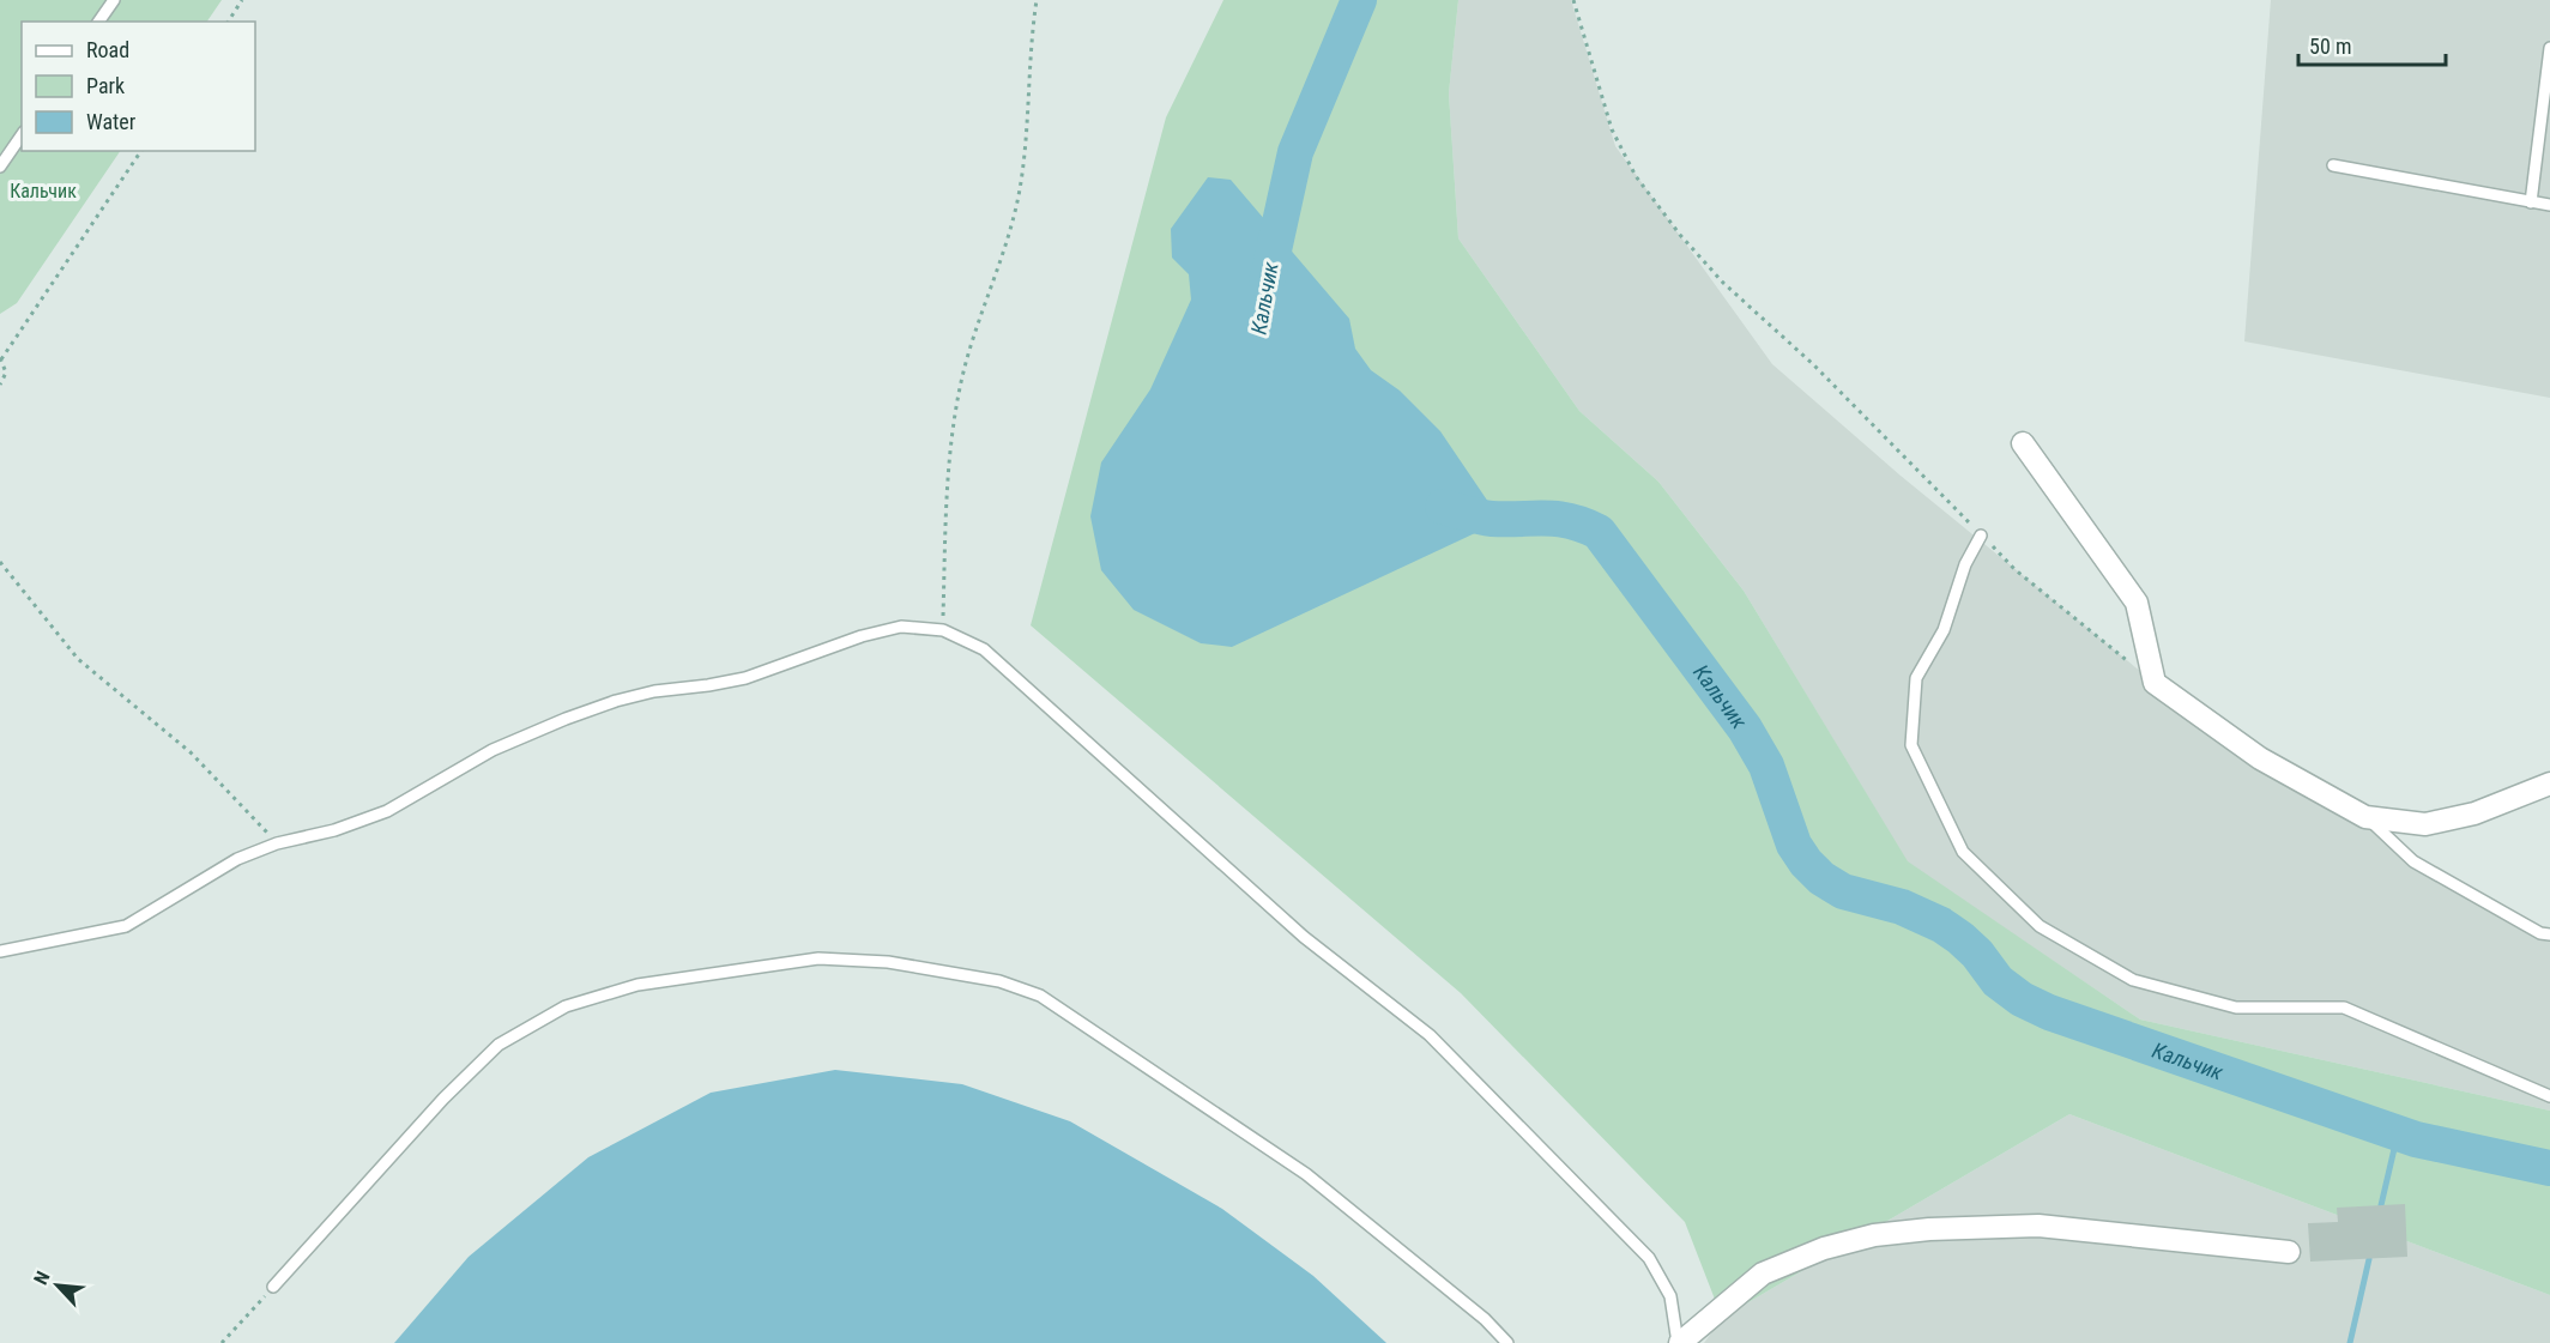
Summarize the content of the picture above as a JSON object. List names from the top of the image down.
{
  "water": ["Кальчик"],
  "parks": ["Кальчик"],
  "legend": ["Road", "Park", "Water"],
  "scale_bar": "50 m",
  "north": "top left"
}
